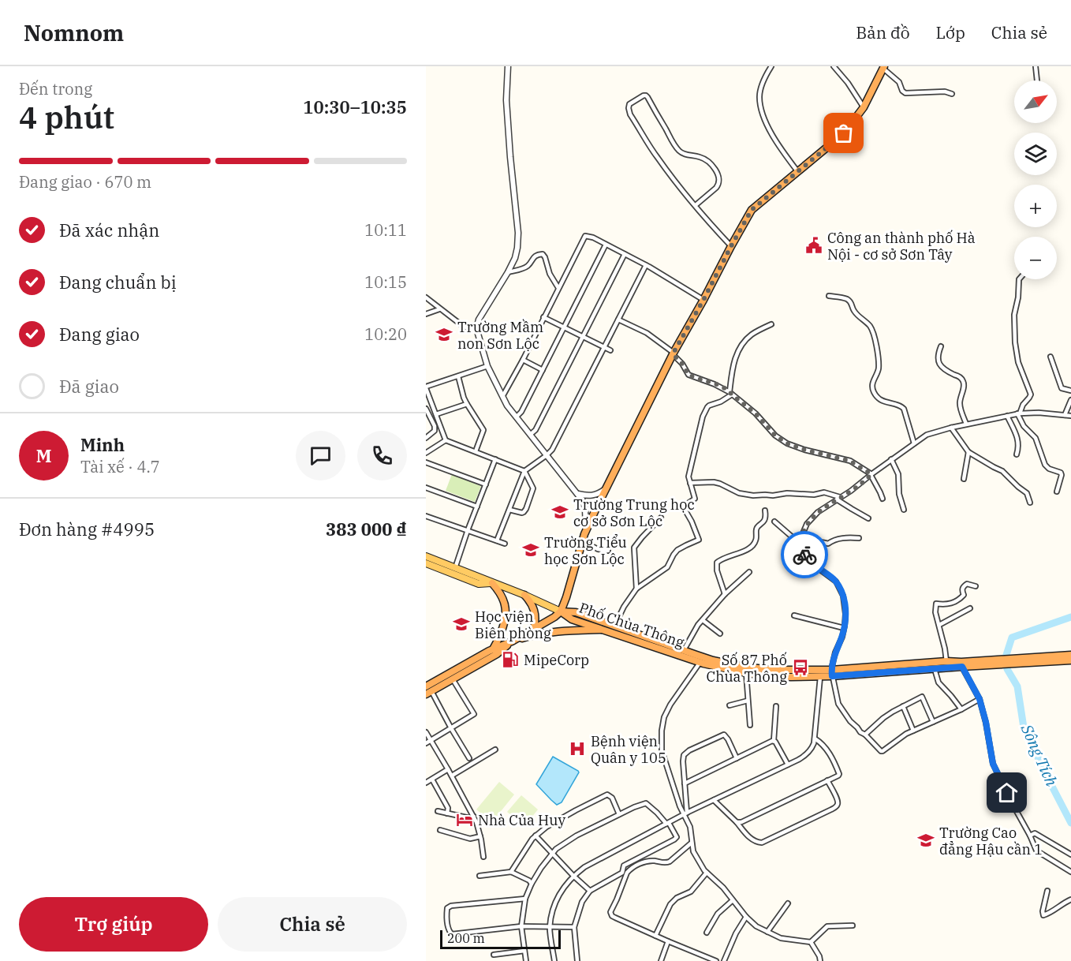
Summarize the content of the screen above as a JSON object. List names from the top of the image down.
{
  "streets": {
    "highway": ["Phố Chùa Thông"]
  },
  "water": ["Sông Tích"],
  "places": {
    "public building": ["Công an thành phố Hà Nội - cơ sở Sơn Tây"],
    "school or university": [
      "Trường Mầm non Sơn Lộc",
      "Trường Trung học cơ sở Sơn Lộc",
      "Trường Tiểu học Sơn Lộc",
      "Học viện Biên phòng",
      "Trường Cao đẳng Hậu cần 1"
    ],
    "fuel station": ["MipeCorp"],
    "bus stop": ["Số 87 Phố Chùa Thông"],
    "hospital": ["Bệnh viện Quân y 105"],
    "hotel": ["Nhà Của Huy"]
  },
  "scale_bar": "200 m",
  "north": "top right",
  "page": {
    "header": "Nomnom",
    "nav": ["Bản đồ", "Lớp", "Chia sẻ"],
    "heading": ["4 phút", "Đến trong", "10:30–10:35"],
    "panel": [
      "Minh",
      "Tài xế · 4.7",
      "Đơn hàng #4995",
      "383 000 ₫"
    ],
    "map_buttons": ["+", "−"],
    "bar": "Đang giao · 670 m",
    "list": [
      ["Đã xác nhận", "10:11"],
      ["Đang chuẩn bị", "10:15"],
      ["Đang giao", "10:20"],
      "Đã giao"
    ],
    "round": "M",
    "buttons": ["Trợ giúp", "Chia sẻ"],
    "scale": "200 m"
  }
}
